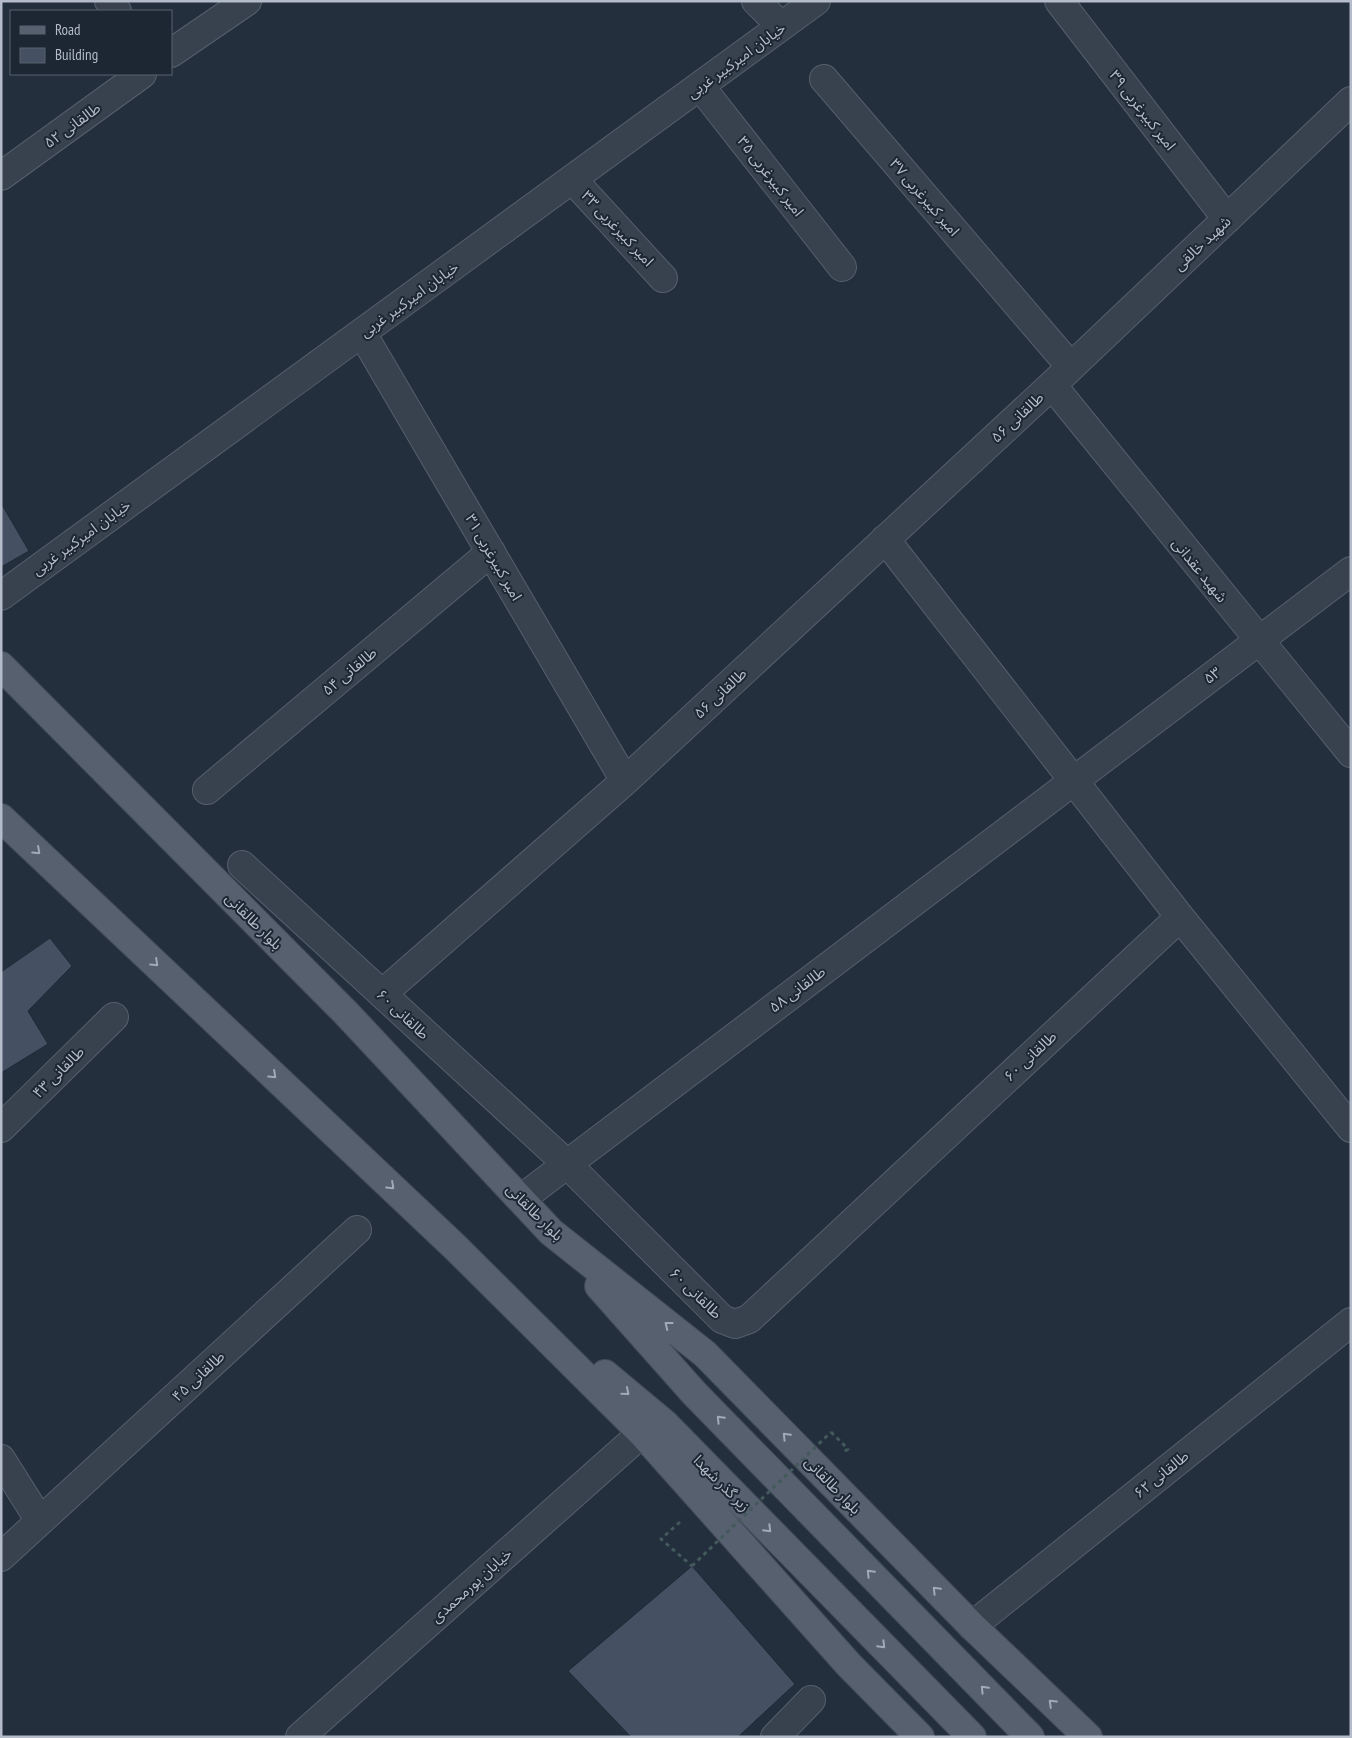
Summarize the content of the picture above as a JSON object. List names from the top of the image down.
{
  "streets": {
    "main road": ["بلوار طالقانی", "زیر گذر شهدا"],
    "street": [
      "خیابان امیرکبیر غربی",
      "امیر کبیرغربی ۳۹",
      "طالقانی ۵۲",
      "امیر کبیرغربی ۳۵",
      "امیر کبیرغربی ۳۷",
      "امیر کبیرغربی ۳۳",
      "شهید خالقی",
      "طالقانی ۵۶",
      "امیر کبیرغربی ۳۱",
      "شهید عقدانی",
      "طالقانی ۵۴",
      "۵۳",
      "طالقانی ۵۸",
      "طالقانی ۶۰",
      "طالقانی ۴۳",
      "طالقانی ۴۵",
      "طالقانی ۶۲",
      "خیابان پورمحمدی"
    ]
  },
  "crossings": [
    ["خیابان امیرکبیر غربی", "امیر کبیرغربی ۳۵"],
    ["خیابان امیرکبیر غربی", "امیر کبیرغربی ۳۳"],
    ["خیابان امیرکبیر غربی", "امیر کبیرغربی ۳۱"],
    ["امیر کبیرغربی ۳۹", "شهید خالقی"],
    ["امیر کبیرغربی ۳۷", "شهید خالقی"],
    ["امیر کبیرغربی ۳۷", "طالقانی ۵۶"],
    ["امیر کبیرغربی ۳۷", "شهید عقدانی"],
    ["شهید خالقی", "طالقانی ۵۶"],
    ["شهید خالقی", "شهید عقدانی"],
    ["طالقانی ۵۶", "امیر کبیرغربی ۳۱"],
    ["طالقانی ۵۶", "شهید عقدانی"],
    ["طالقانی ۵۶", "طالقانی ۶۰"],
    ["امیر کبیرغربی ۳۱", "طالقانی ۵۴"],
    ["شهید عقدانی", "۵۳"],
    ["۵۳", "طالقانی ۵۸"],
    ["بلوار طالقانی", "طالقانی ۵۸"],
    ["بلوار طالقانی", "طالقانی ۶۲"],
    ["طالقانی ۵۸", "طالقانی ۶۰"]
  ],
  "legend": ["Road", "Building"]
}
